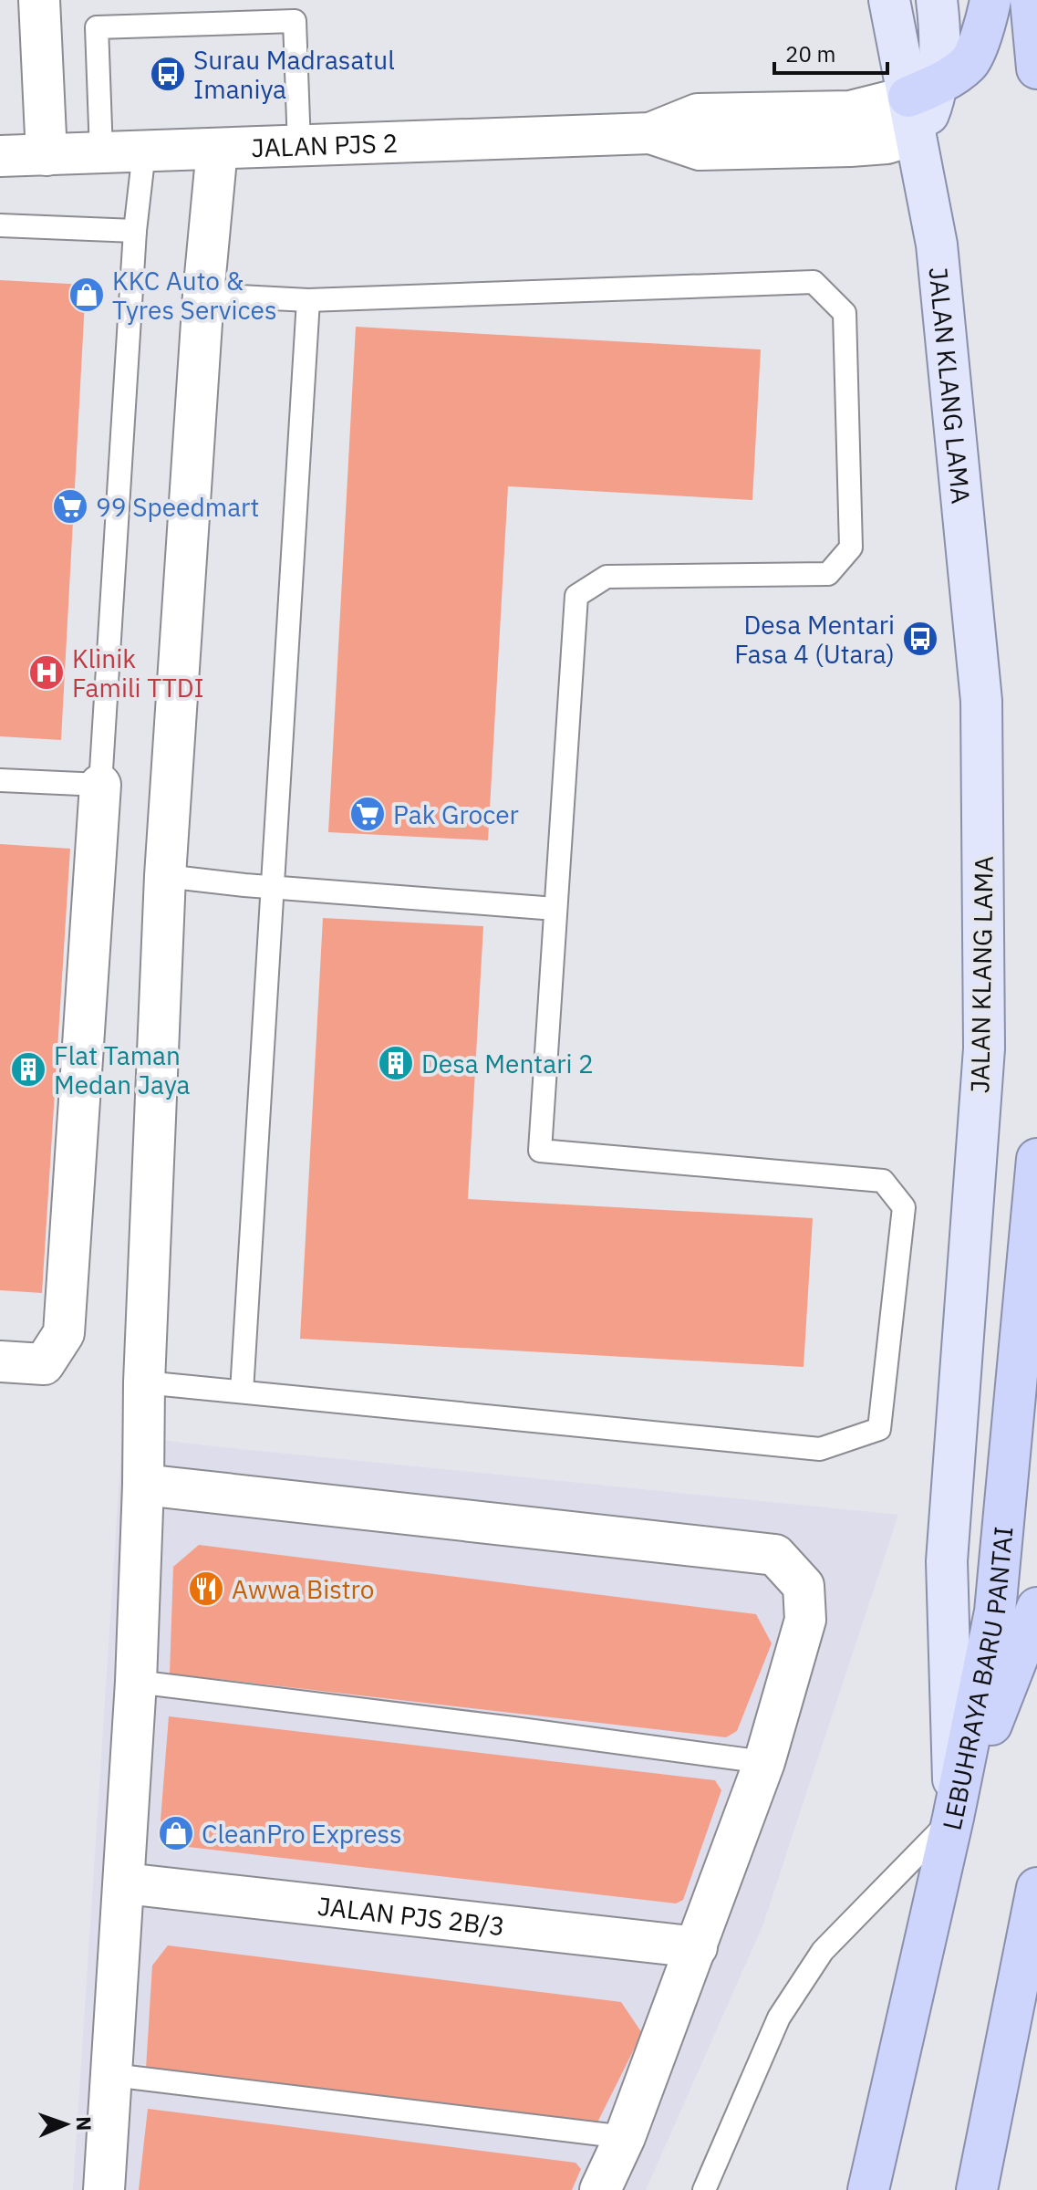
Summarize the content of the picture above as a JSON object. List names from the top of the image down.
{
  "streets": {
    "highway": ["LEBUHRAYA BARU PANTAI"],
    "main road": ["JALAN KLANG LAMA"],
    "street": ["JALAN PJS 2", "JALAN PJS 2B/3"]
  },
  "crossings": [
    ["JALAN PJS 2", "JALAN KLANG LAMA"],
    ["JALAN KLANG LAMA", "LEBUHRAYA BARU PANTAI"]
  ],
  "places": {
    "bus stop": ["Surau Madrasatul Imaniya", "Desa Mentari Fasa 4 (Utara)"],
    "shop": ["KKC Auto & Tyres Services", "CleanPro Express"],
    "supermarket": ["99 Speedmart", "Pak Grocer"],
    "hospital": ["Klinik Famili TTDI"],
    "building": ["Desa Mentari 2", "Flat Taman Medan Jaya"],
    "restaurant": ["Awwa Bistro"]
  },
  "scale_bar": "20 m",
  "north": "right"
}
